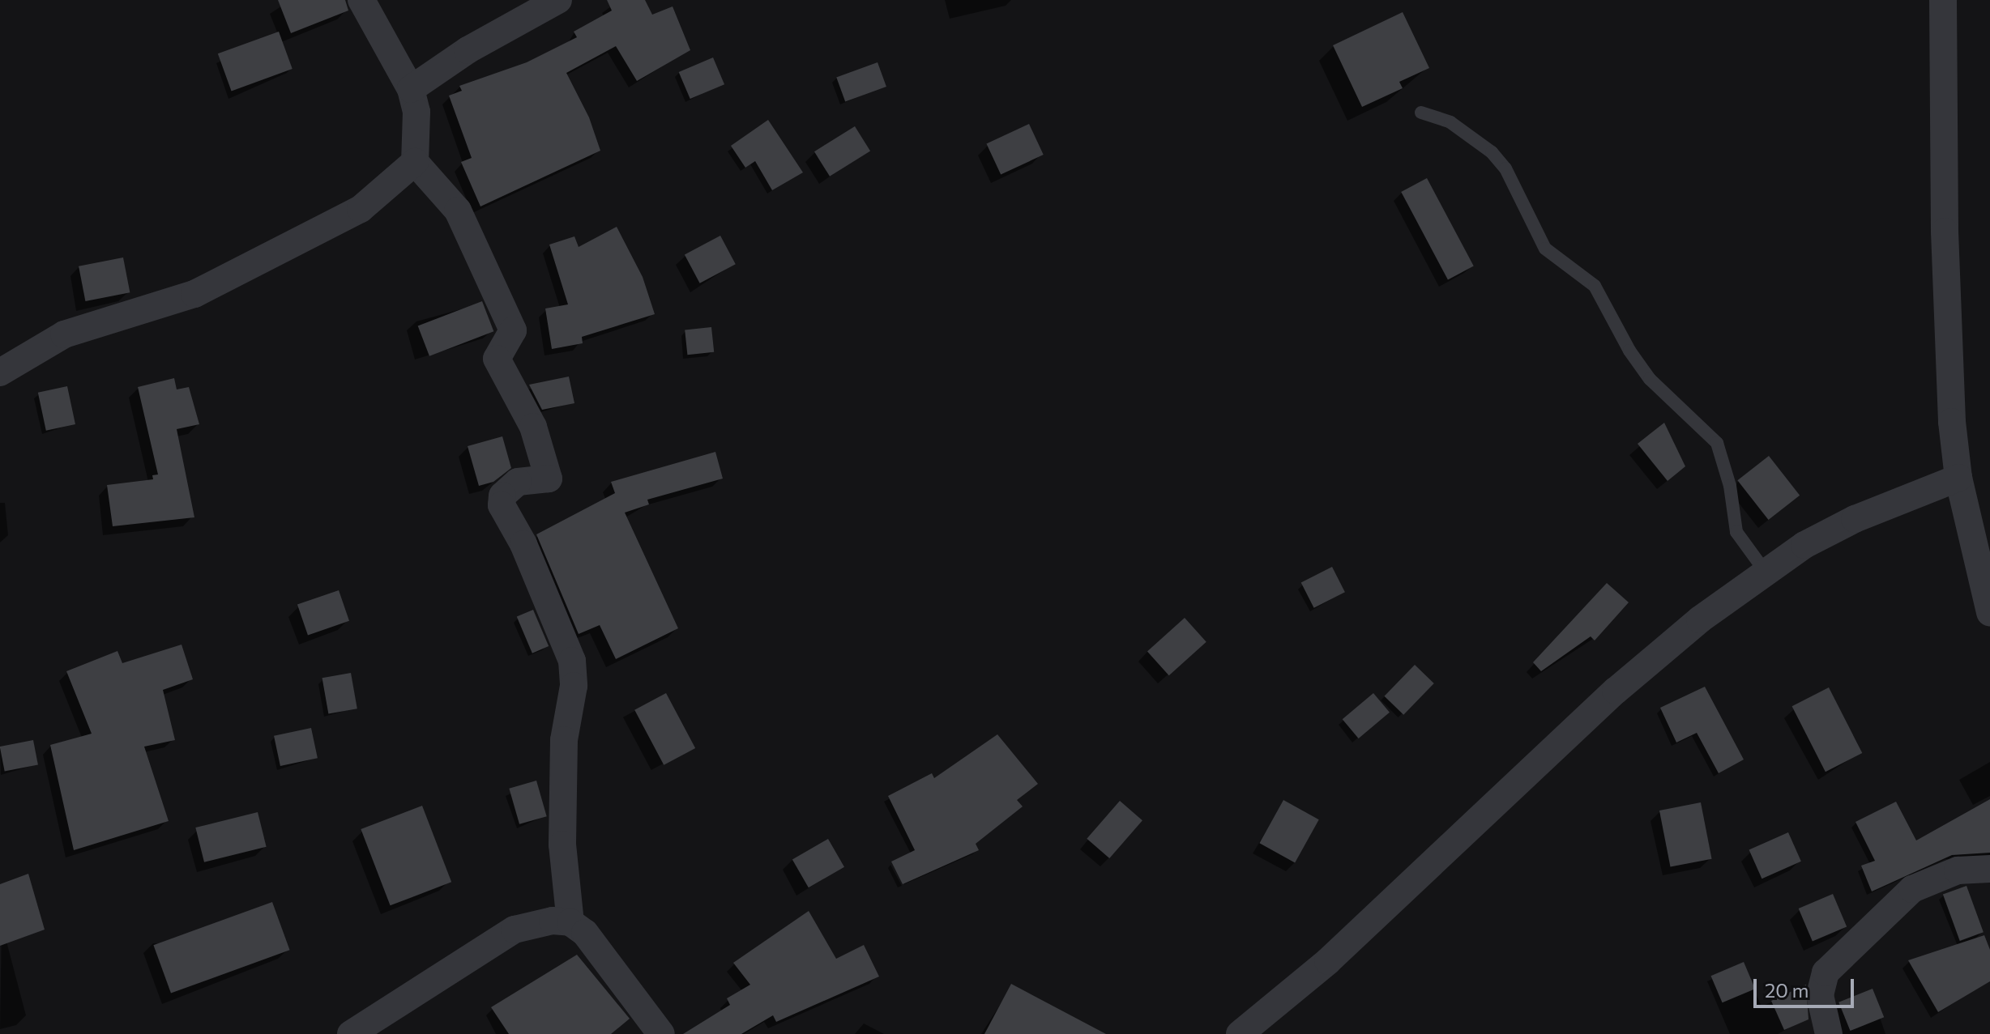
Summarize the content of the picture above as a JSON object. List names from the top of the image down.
{
  "scale_bar": "20 m"
}
